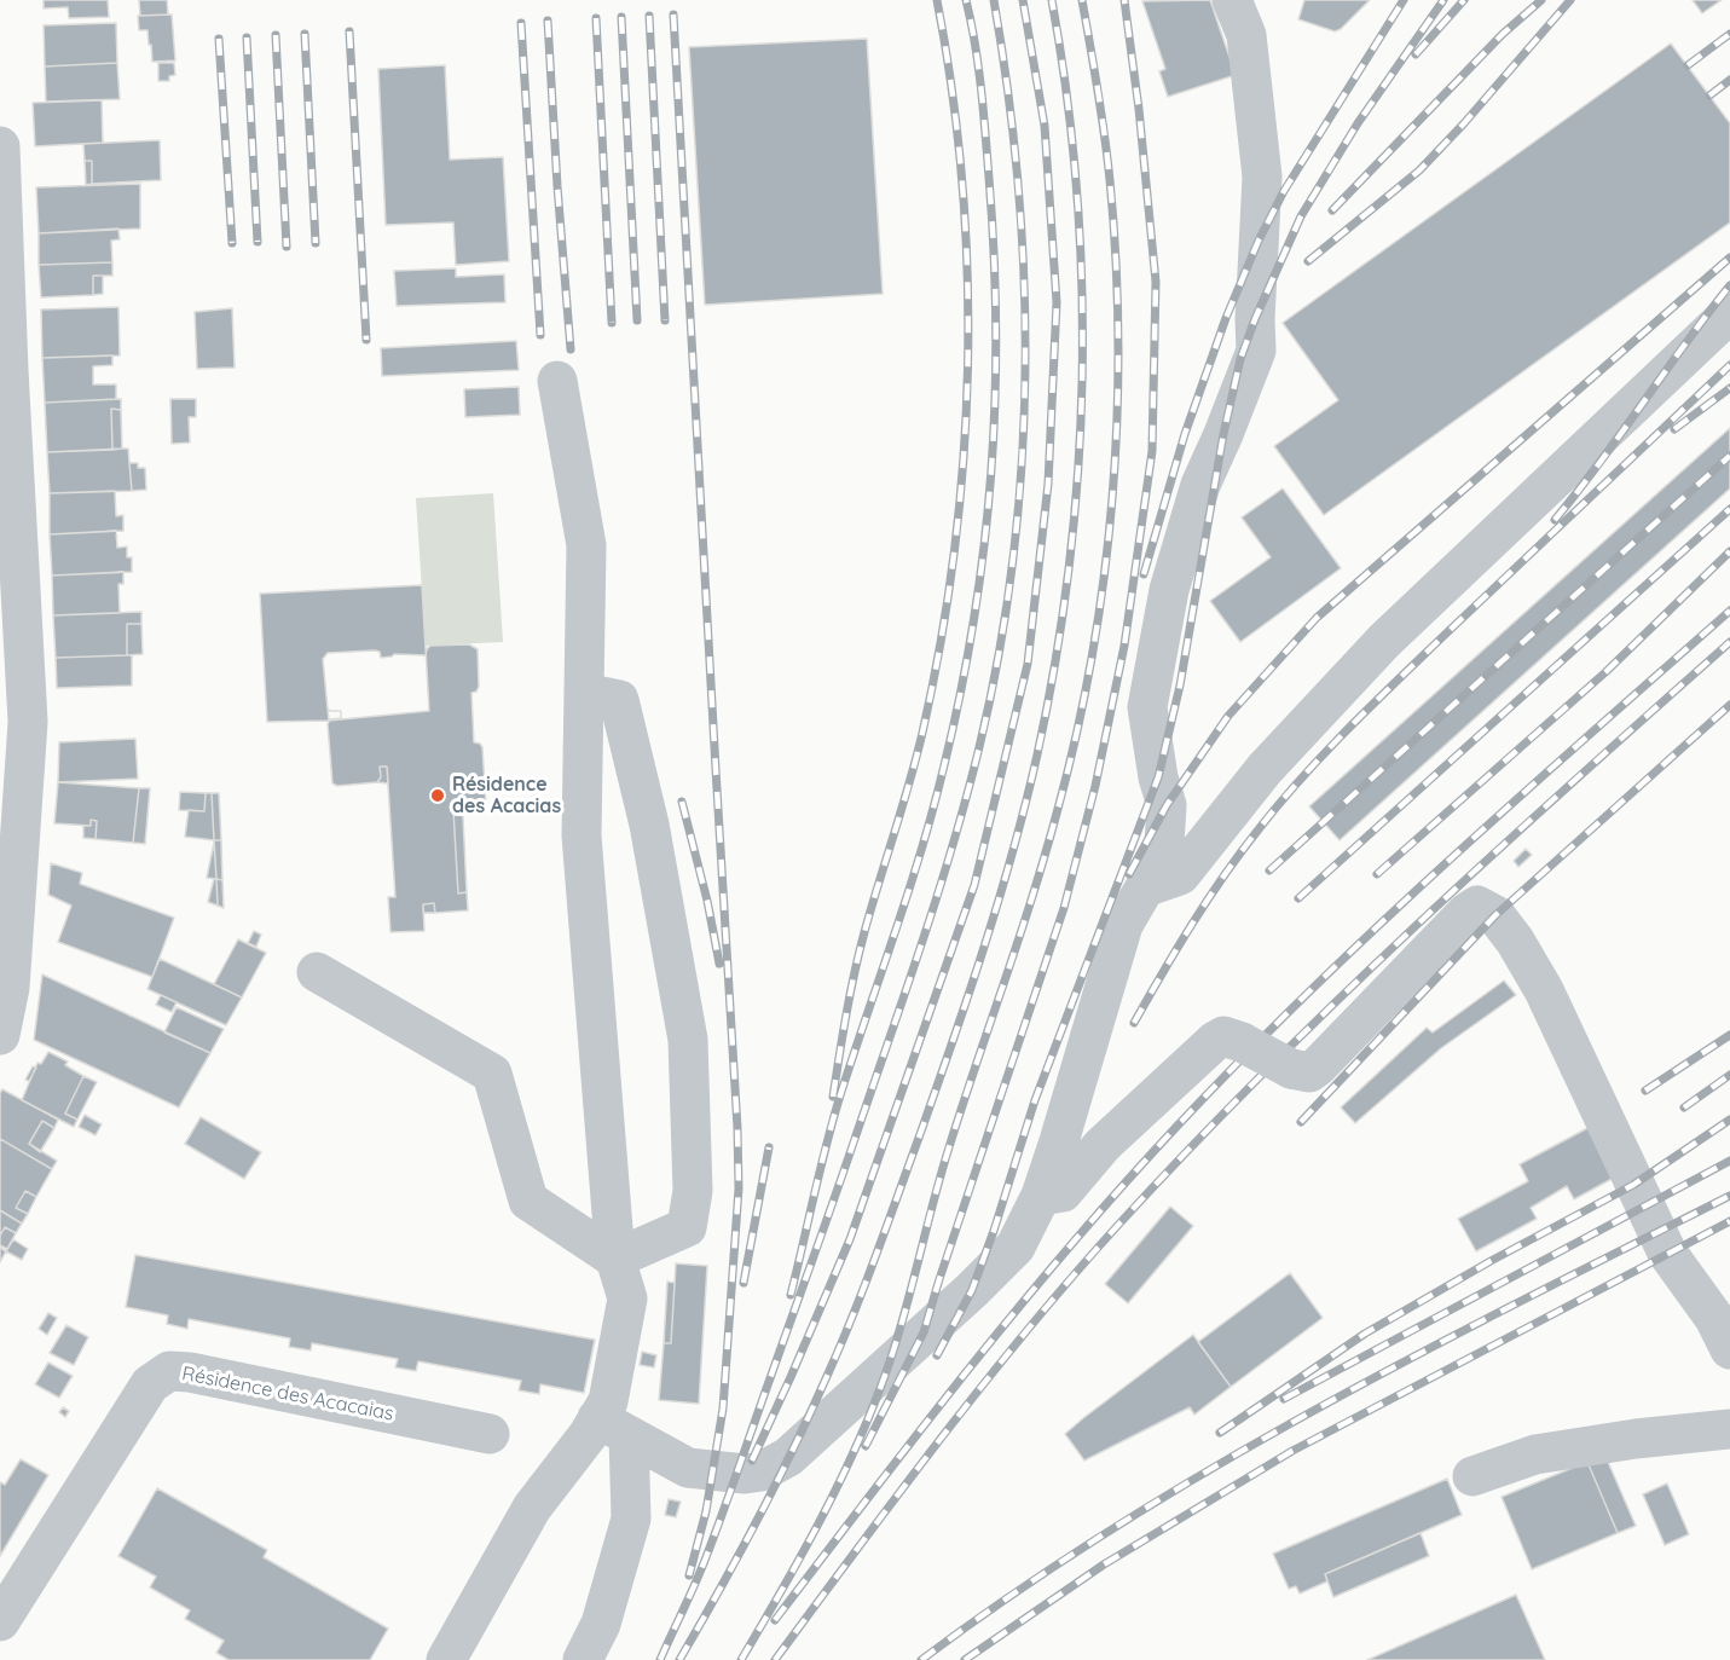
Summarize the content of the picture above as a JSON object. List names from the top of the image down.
{
  "streets": {
    "street": ["Résidence des Acacaias"]
  },
  "places": ["Résidence des Acacias"]
}
